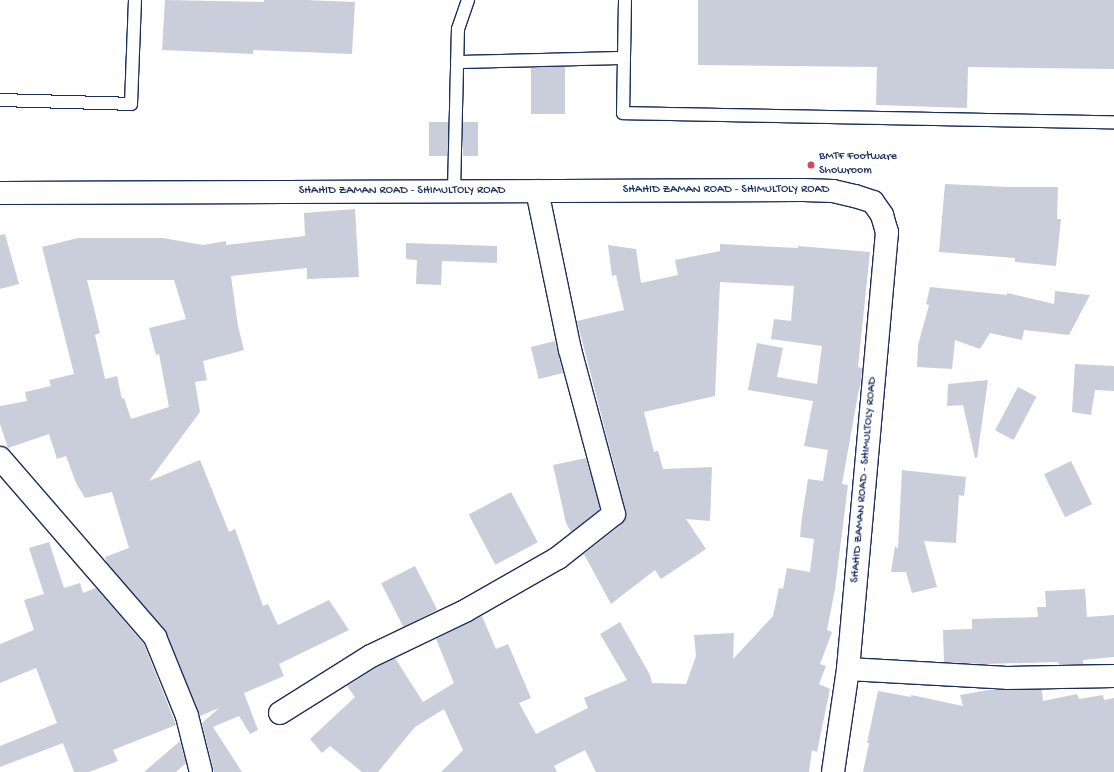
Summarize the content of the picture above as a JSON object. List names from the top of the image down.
{
  "streets": {
    "main road": ["SHAHID ZAMAN ROAD - SHIMULTOLY ROAD"]
  },
  "places": ["BMTF Footware Showroom"]
}
